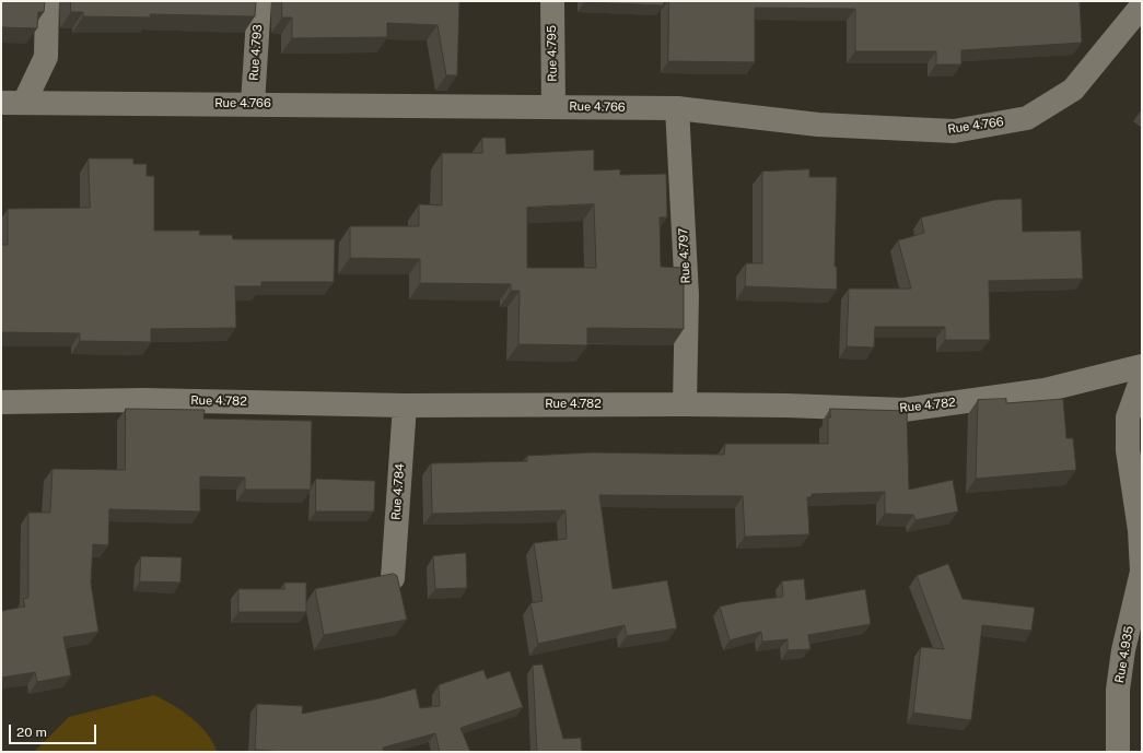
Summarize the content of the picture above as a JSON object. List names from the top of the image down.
{
  "streets": {
    "street": [
      "Rue 4.793",
      "Rue 4.795",
      "Rue 4.766",
      "Rue 4.797",
      "Rue 4.782",
      "Rue 4.784",
      "Rue 4.935"
    ]
  },
  "crossings": [
    ["Rue 4.793", "Rue 4.766"],
    ["Rue 4.795", "Rue 4.766"],
    ["Rue 4.766", "Rue 4.797"],
    ["Rue 4.797", "Rue 4.782"],
    ["Rue 4.782", "Rue 4.784"]
  ],
  "scale_bar": "20 m"
}
